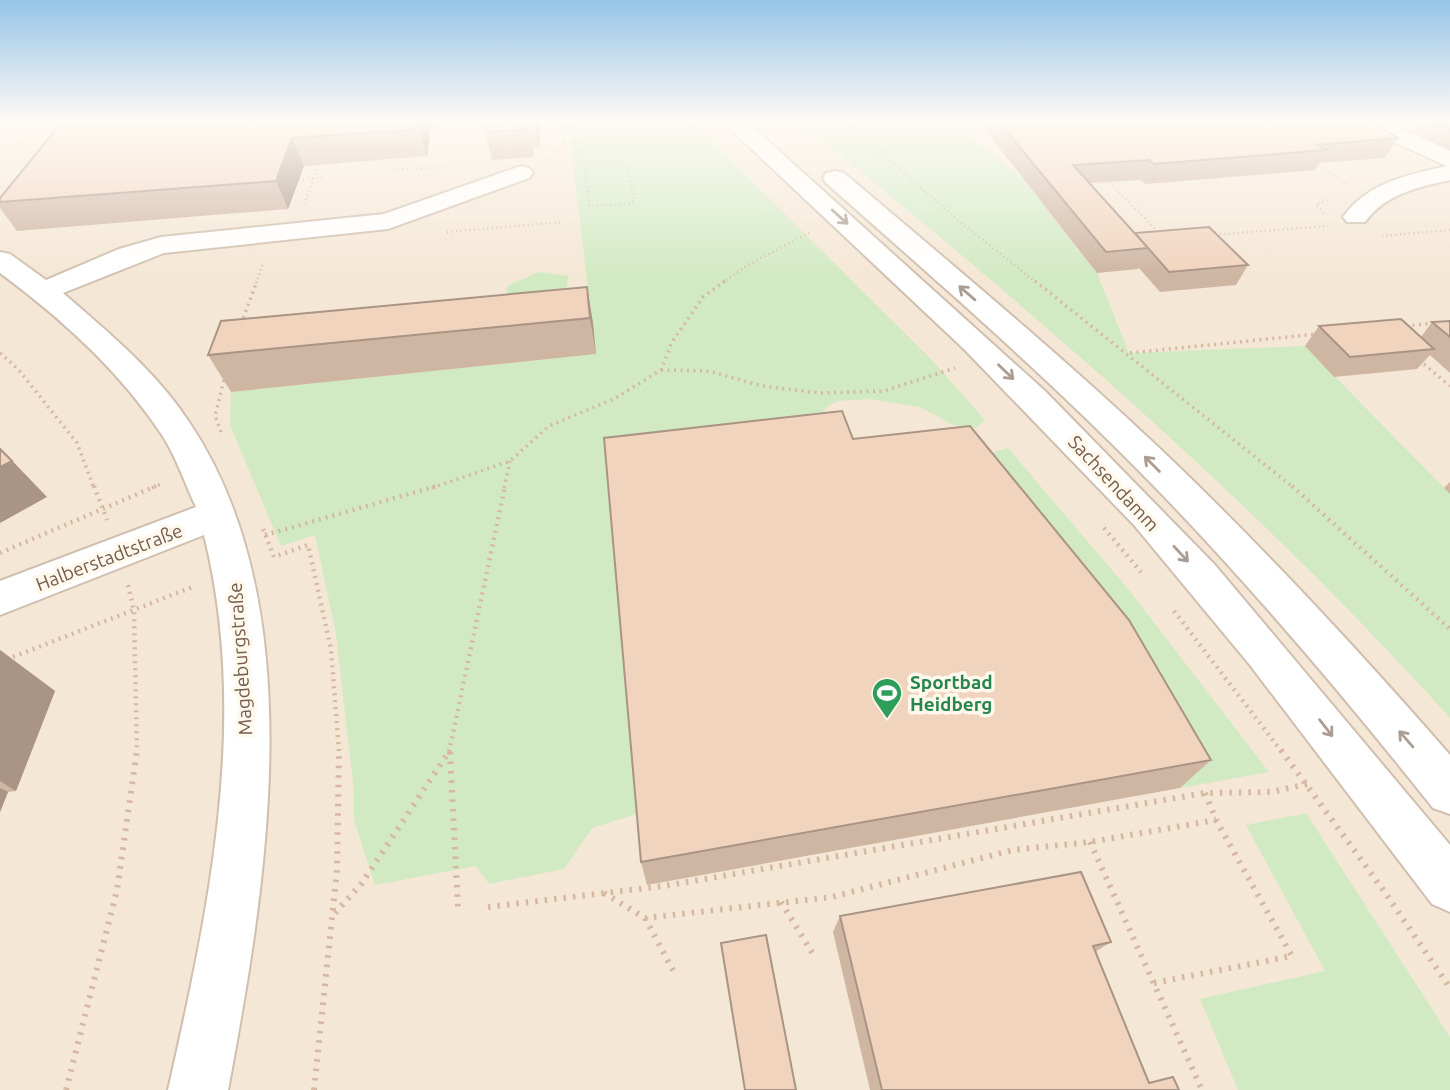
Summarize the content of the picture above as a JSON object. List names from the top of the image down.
{
  "streets": {
    "street": ["Sachsendamm", "Halberstadtstraße", "Magdeburgstraße"]
  },
  "crossings": [
    ["Halberstadtstraße", "Magdeburgstraße"]
  ],
  "places": {
    "sports": ["Sportbad Heidberg"]
  }
}
